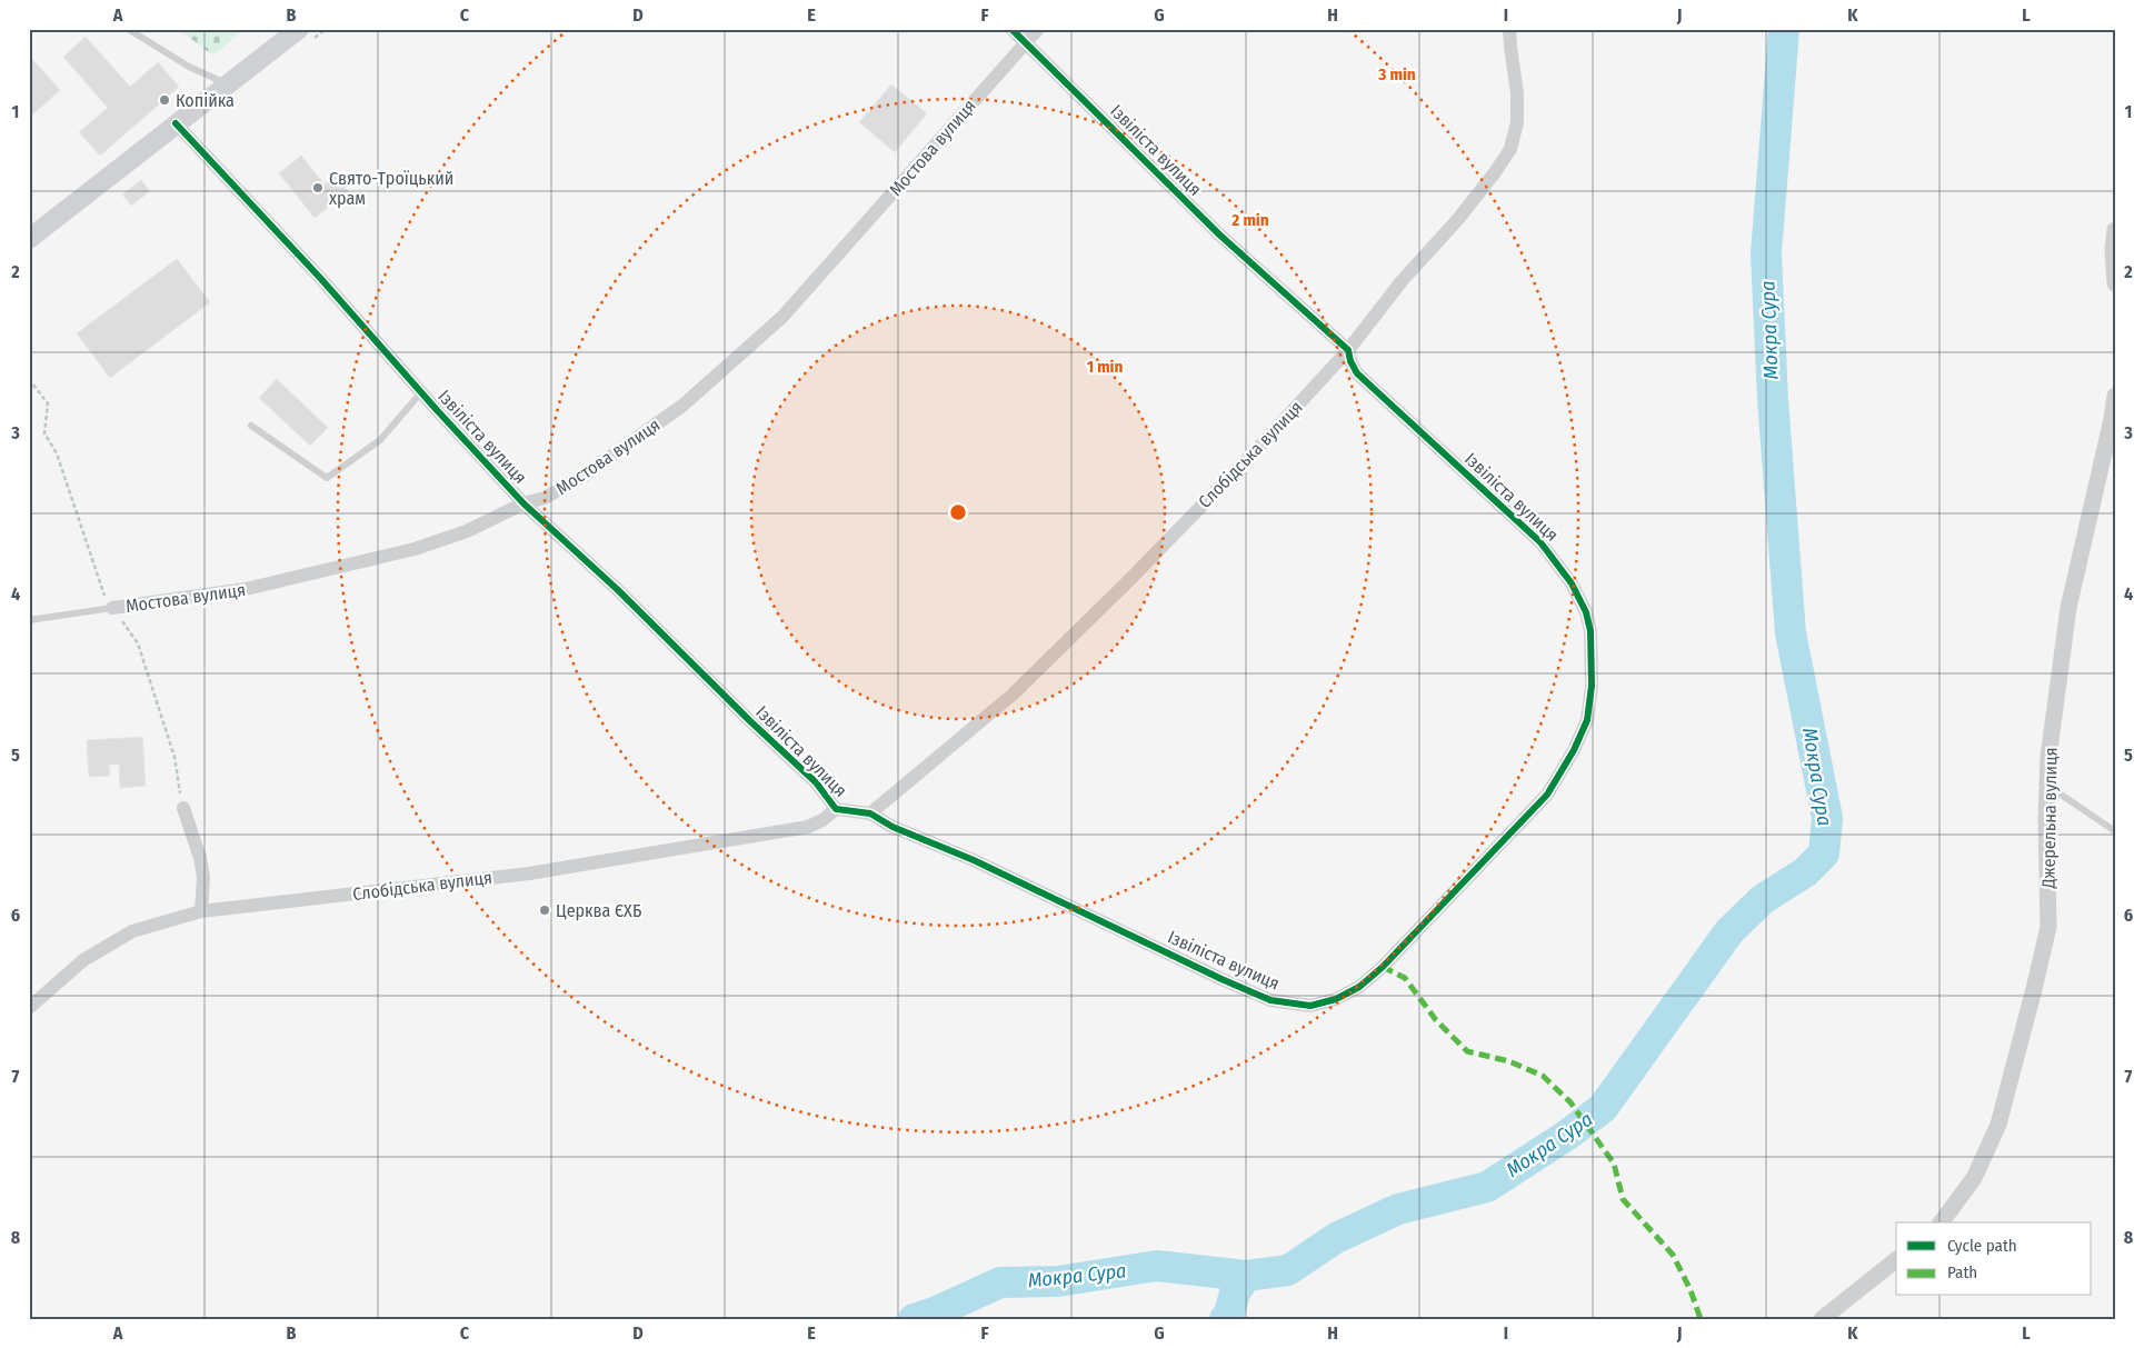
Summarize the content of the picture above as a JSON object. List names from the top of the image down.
{
  "streets": {
    "street": [
      "Мостова вулиця",
      "Ізвіліста вулиця",
      "Слобідська вулиця",
      "Джерельна вулиця"
    ]
  },
  "crossings": [
    ["Мостова вулиця", "Ізвіліста вулиця"],
    ["Ізвіліста вулиця", "Слобідська вулиця"]
  ],
  "water": ["Мокра Сура"],
  "places": ["Копійка", "Свято-Троїцький храм", "Церква ЄХБ"],
  "legend": ["Cycle path", "Path"],
  "grid": {
    "columns": [
      "A",
      "B",
      "C",
      "D",
      "E",
      "F",
      "G",
      "H",
      "I",
      "J",
      "K",
      "L"
    ],
    "rows": [
      "1",
      "2",
      "3",
      "4",
      "5",
      "6",
      "7",
      "8"
    ]
  },
  "rings": ["3 min", "2 min", "1 min"]
}
